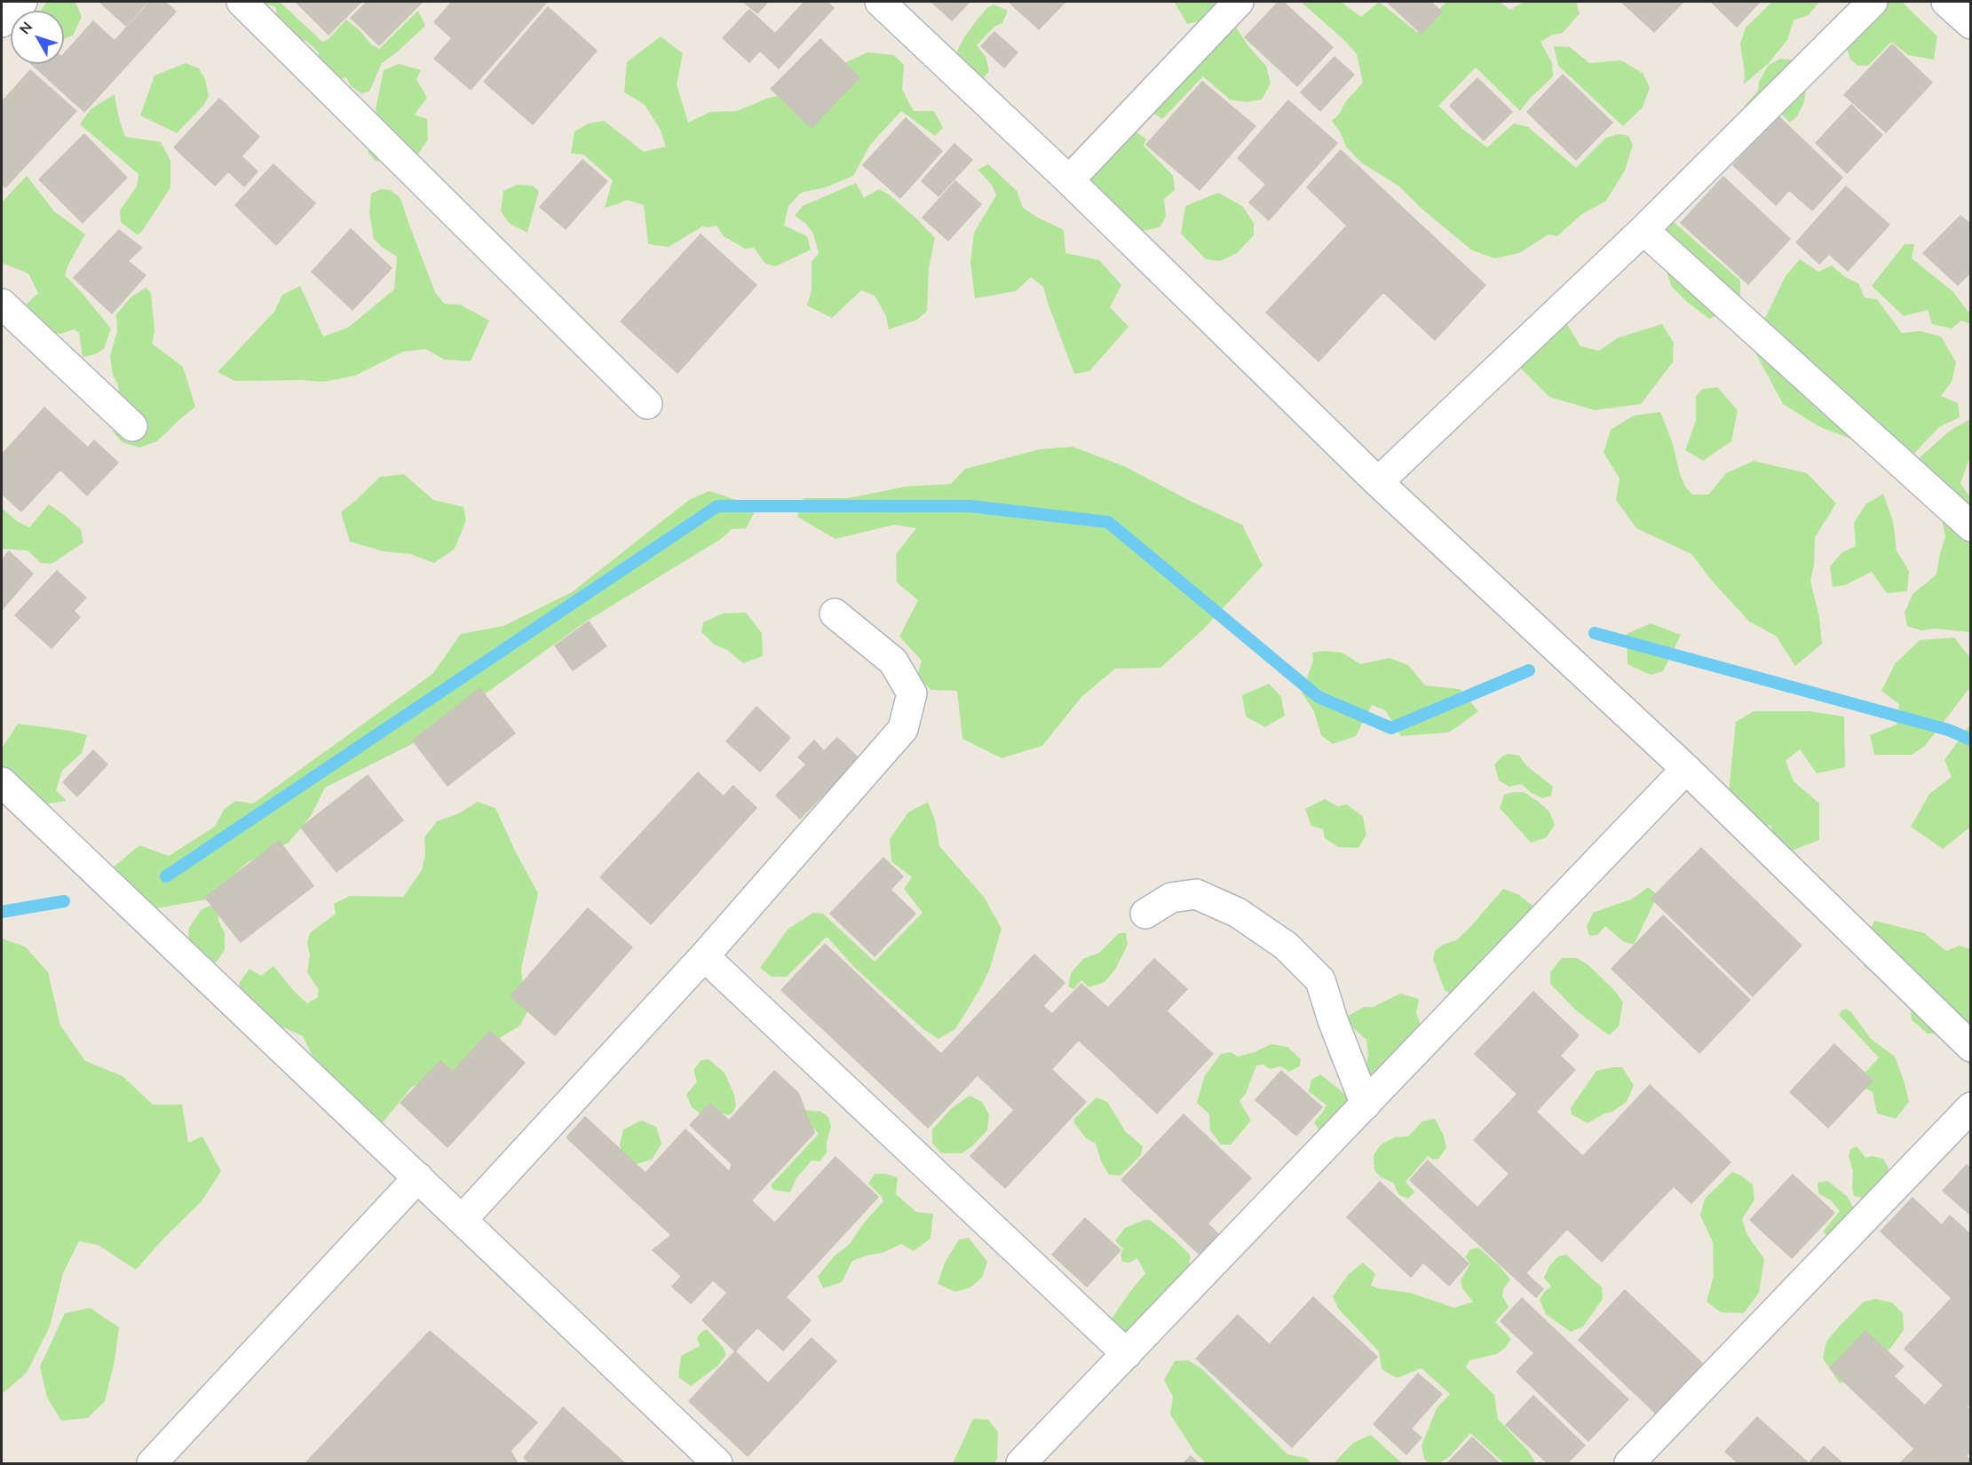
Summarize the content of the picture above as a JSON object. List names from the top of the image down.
{
  "north": "top left"
}
